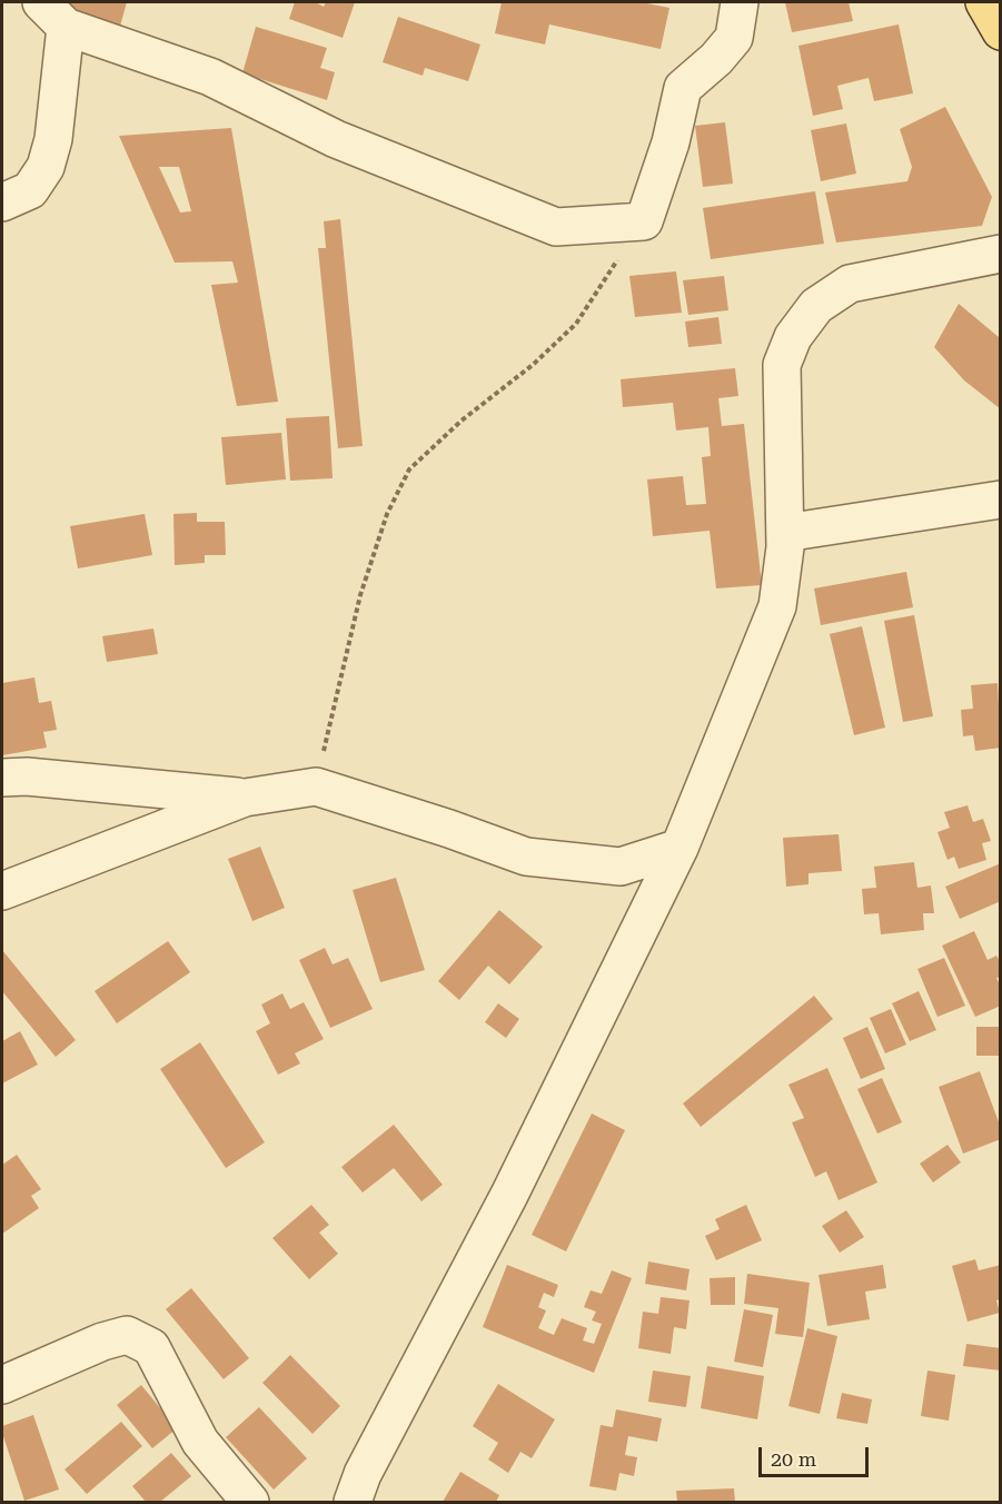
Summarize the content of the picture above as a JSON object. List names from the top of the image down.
{
  "scale_bar": "20 m"
}
